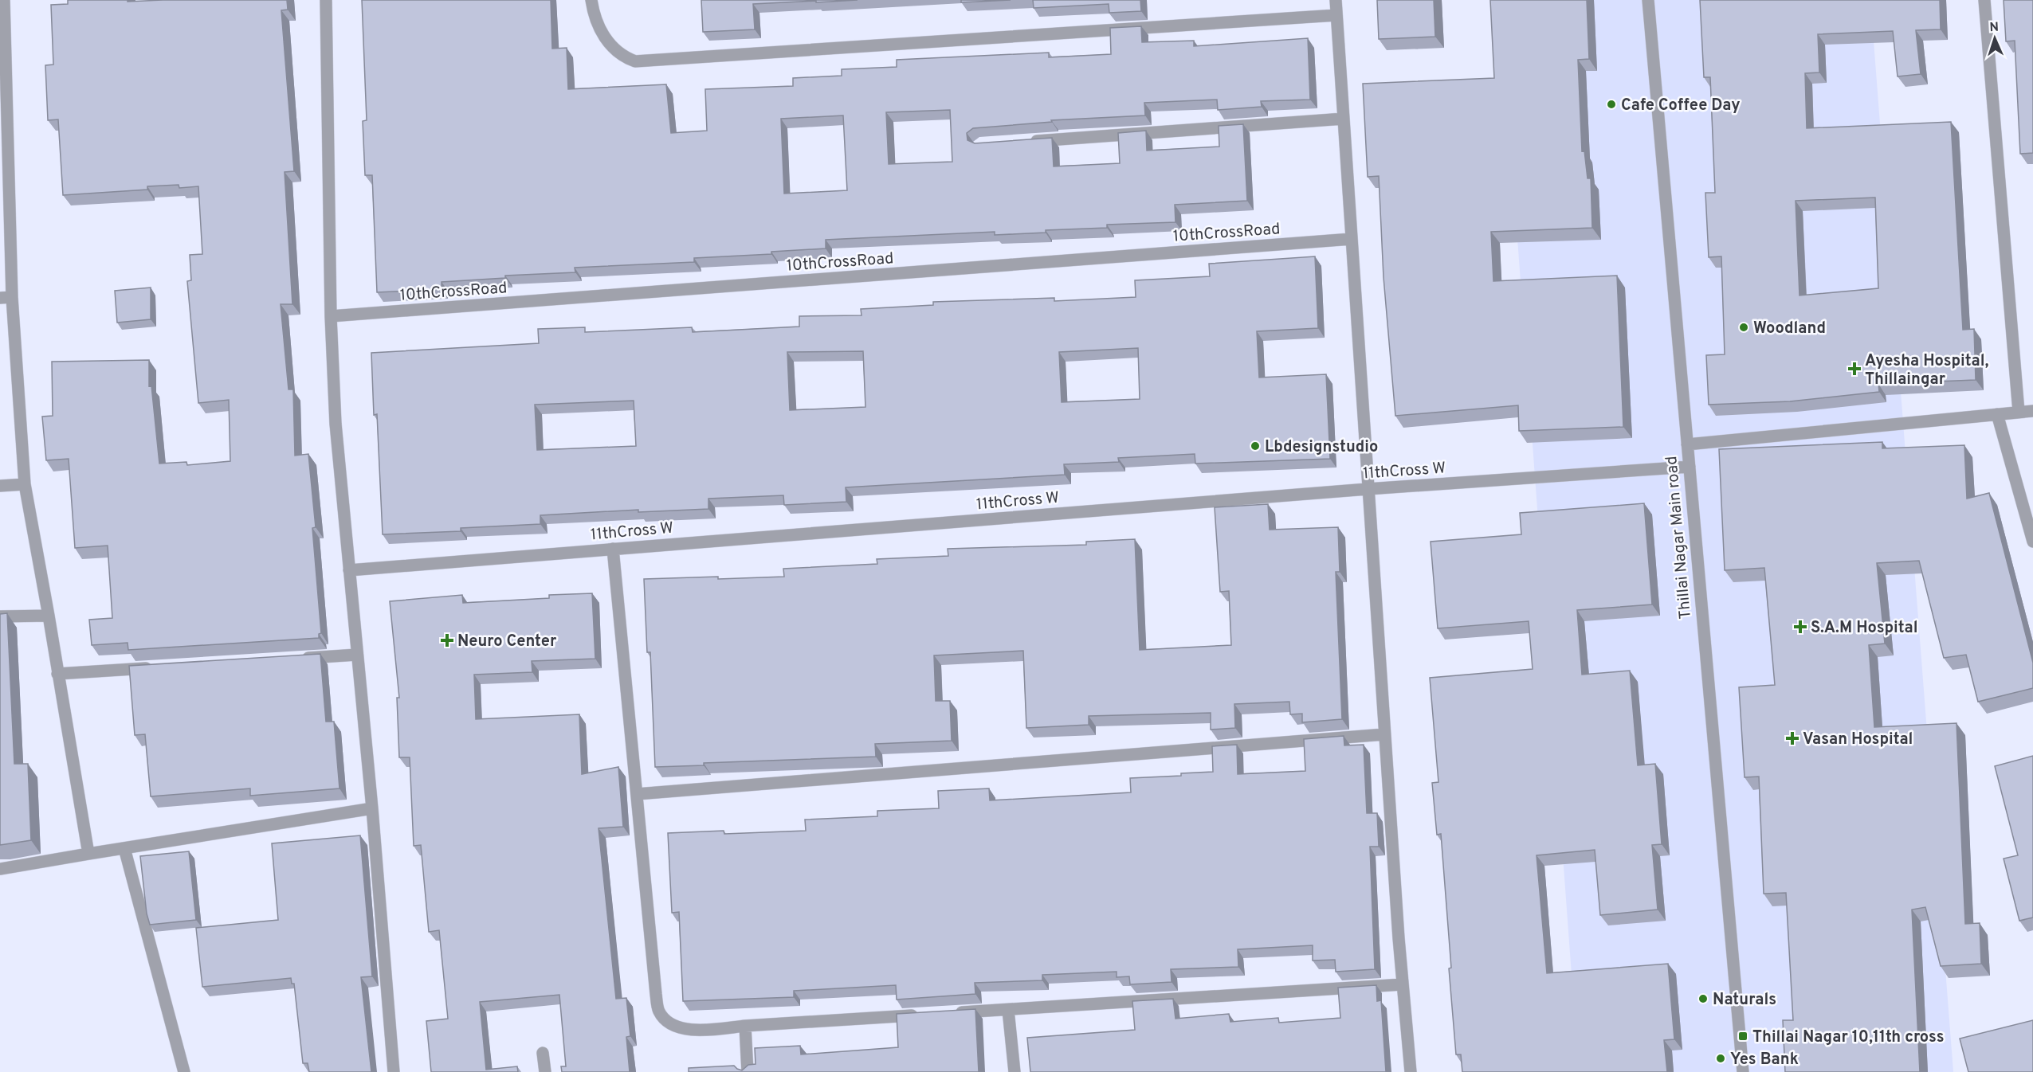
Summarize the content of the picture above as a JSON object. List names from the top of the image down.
{
  "streets": {
    "street": ["10thCrossRoad", "11thCross W", "Thillai Nagar Main road"]
  },
  "crossings": [
    ["11thCross W", "Thillai Nagar Main road"]
  ],
  "places": {
    "other": [
      "Cafe Coffee Day",
      "Woodland",
      "Lbdesignstudio",
      "Naturals",
      "Yes Bank"
    ],
    "health": [
      "Ayesha Hospital, Thillaingar",
      "S.A.M Hospital",
      "Neuro Center",
      "Vasan Hospital"
    ],
    "transit": ["Thillai Nagar 10,11th cross"]
  },
  "north": "top"
}
